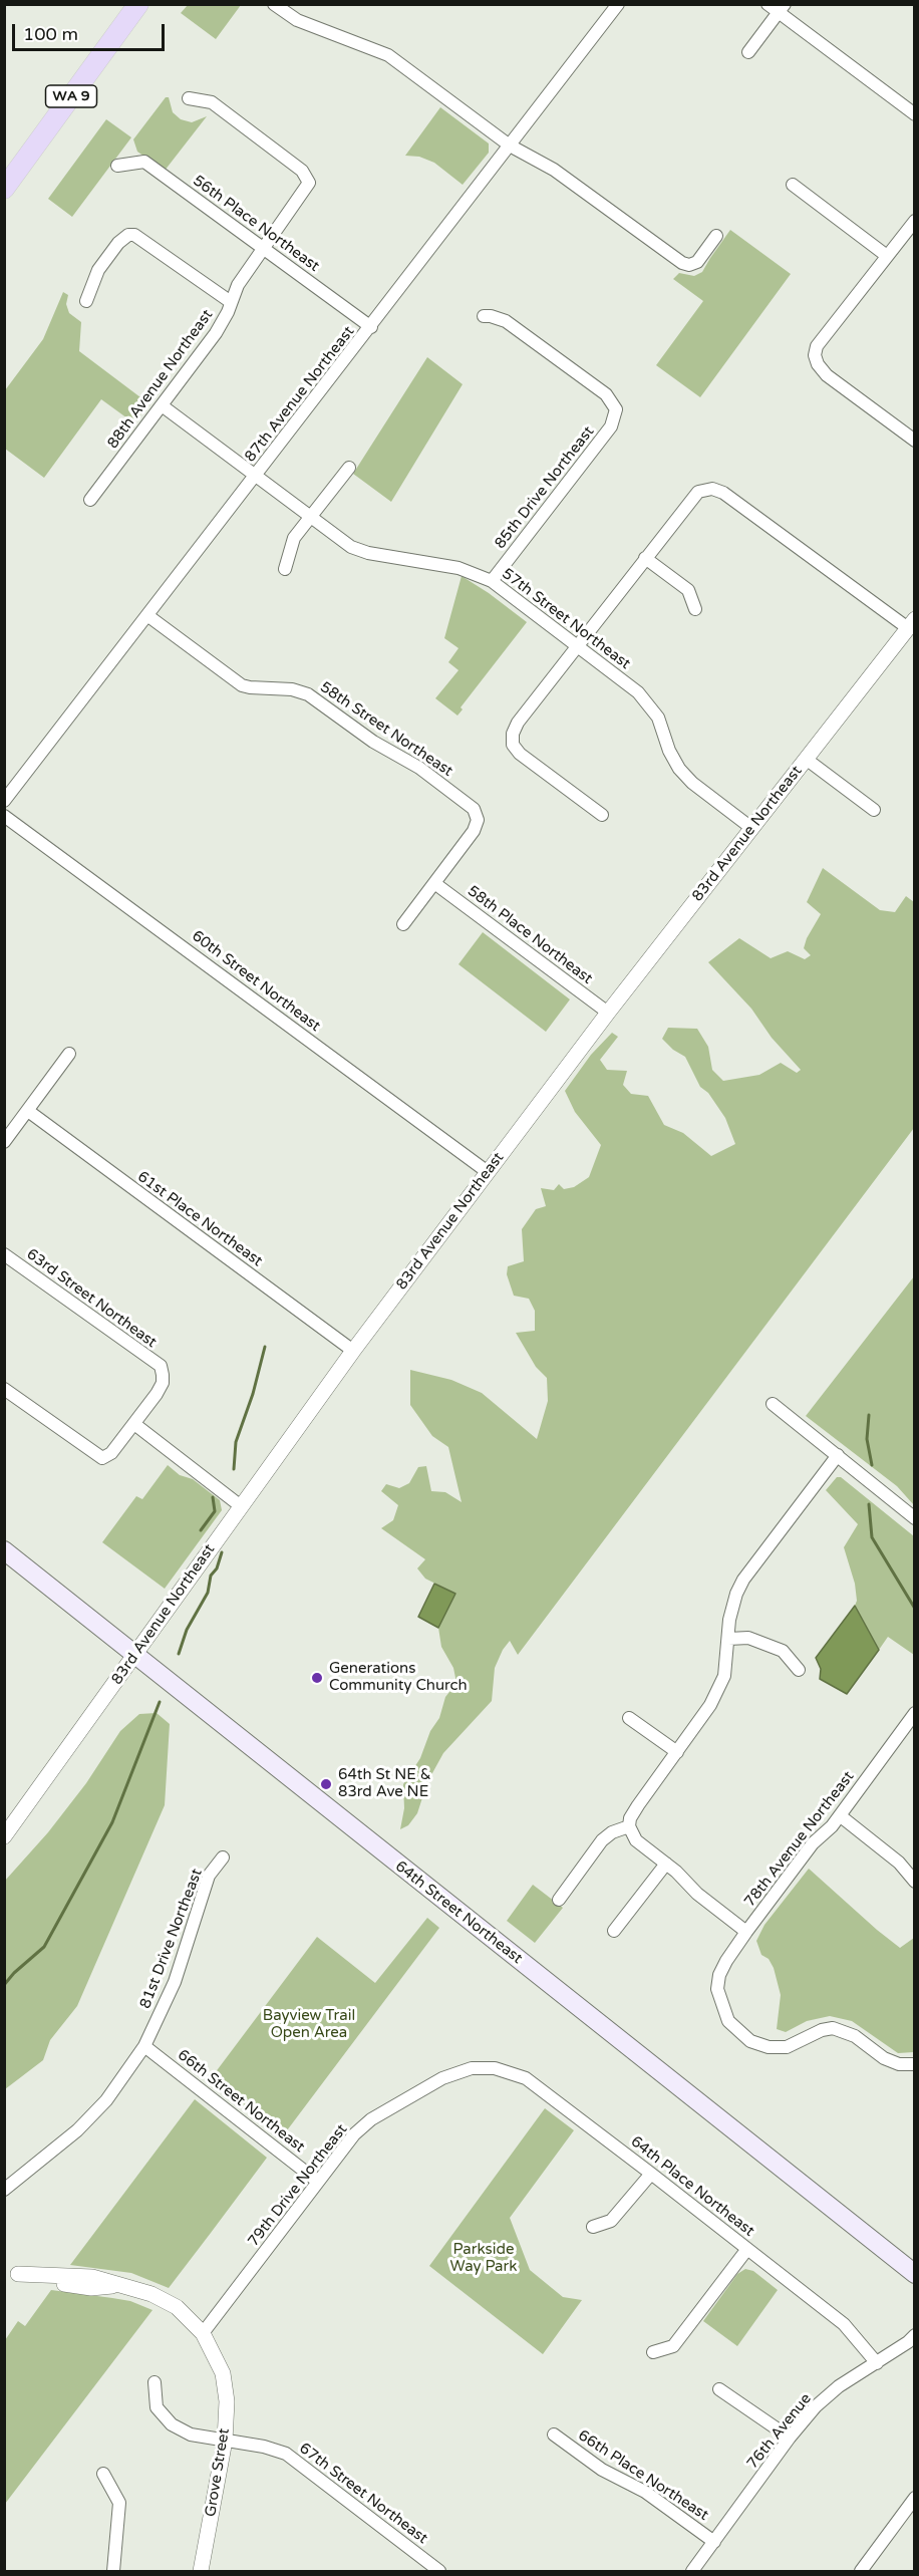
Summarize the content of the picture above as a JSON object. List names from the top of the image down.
{
  "streets": {
    "main road": ["WA 9", "64th Street Northeast"],
    "street": [
      "56th Place Northeast",
      "88th Avenue Northeast",
      "87th Avenue Northeast",
      "85th Drive Northeast",
      "57th Street Northeast",
      "58th Street Northeast",
      "83rd Avenue Northeast",
      "58th Place Northeast",
      "60th Street Northeast",
      "61st Place Northeast",
      "63rd Street Northeast",
      "78th Avenue Northeast",
      "81st Drive Northeast",
      "66th Street Northeast",
      "79th Drive Northeast",
      "64th Place Northeast",
      "76th Avenue",
      "Grove Street",
      "66th Place Northeast",
      "67th Street Northeast"
    ]
  },
  "crossings": [
    ["56th Place Northeast", "88th Avenue Northeast"],
    ["56th Place Northeast", "87th Avenue Northeast"],
    ["88th Avenue Northeast", "57th Street Northeast"],
    ["87th Avenue Northeast", "57th Street Northeast"],
    ["87th Avenue Northeast", "58th Street Northeast"],
    ["85th Drive Northeast", "57th Street Northeast"],
    ["57th Street Northeast", "83rd Avenue Northeast"],
    ["58th Street Northeast", "58th Place Northeast"],
    ["83rd Avenue Northeast", "58th Place Northeast"],
    ["83rd Avenue Northeast", "60th Street Northeast"],
    ["83rd Avenue Northeast", "61st Place Northeast"],
    ["83rd Avenue Northeast", "64th Street Northeast"],
    ["81st Drive Northeast", "66th Street Northeast"],
    ["66th Street Northeast", "79th Drive Northeast"],
    ["79th Drive Northeast", "64th Place Northeast"],
    ["79th Drive Northeast", "Grove Street"],
    ["64th Place Northeast", "76th Avenue"],
    ["76th Avenue", "66th Place Northeast"],
    ["Grove Street", "67th Street Northeast"]
  ],
  "parks": ["Bayview Trail Open Area", "Parkside Way Park"],
  "places": ["Generations Community Church", "64th St NE & 83rd Ave NE"],
  "scale_bar": "100 m"
}
